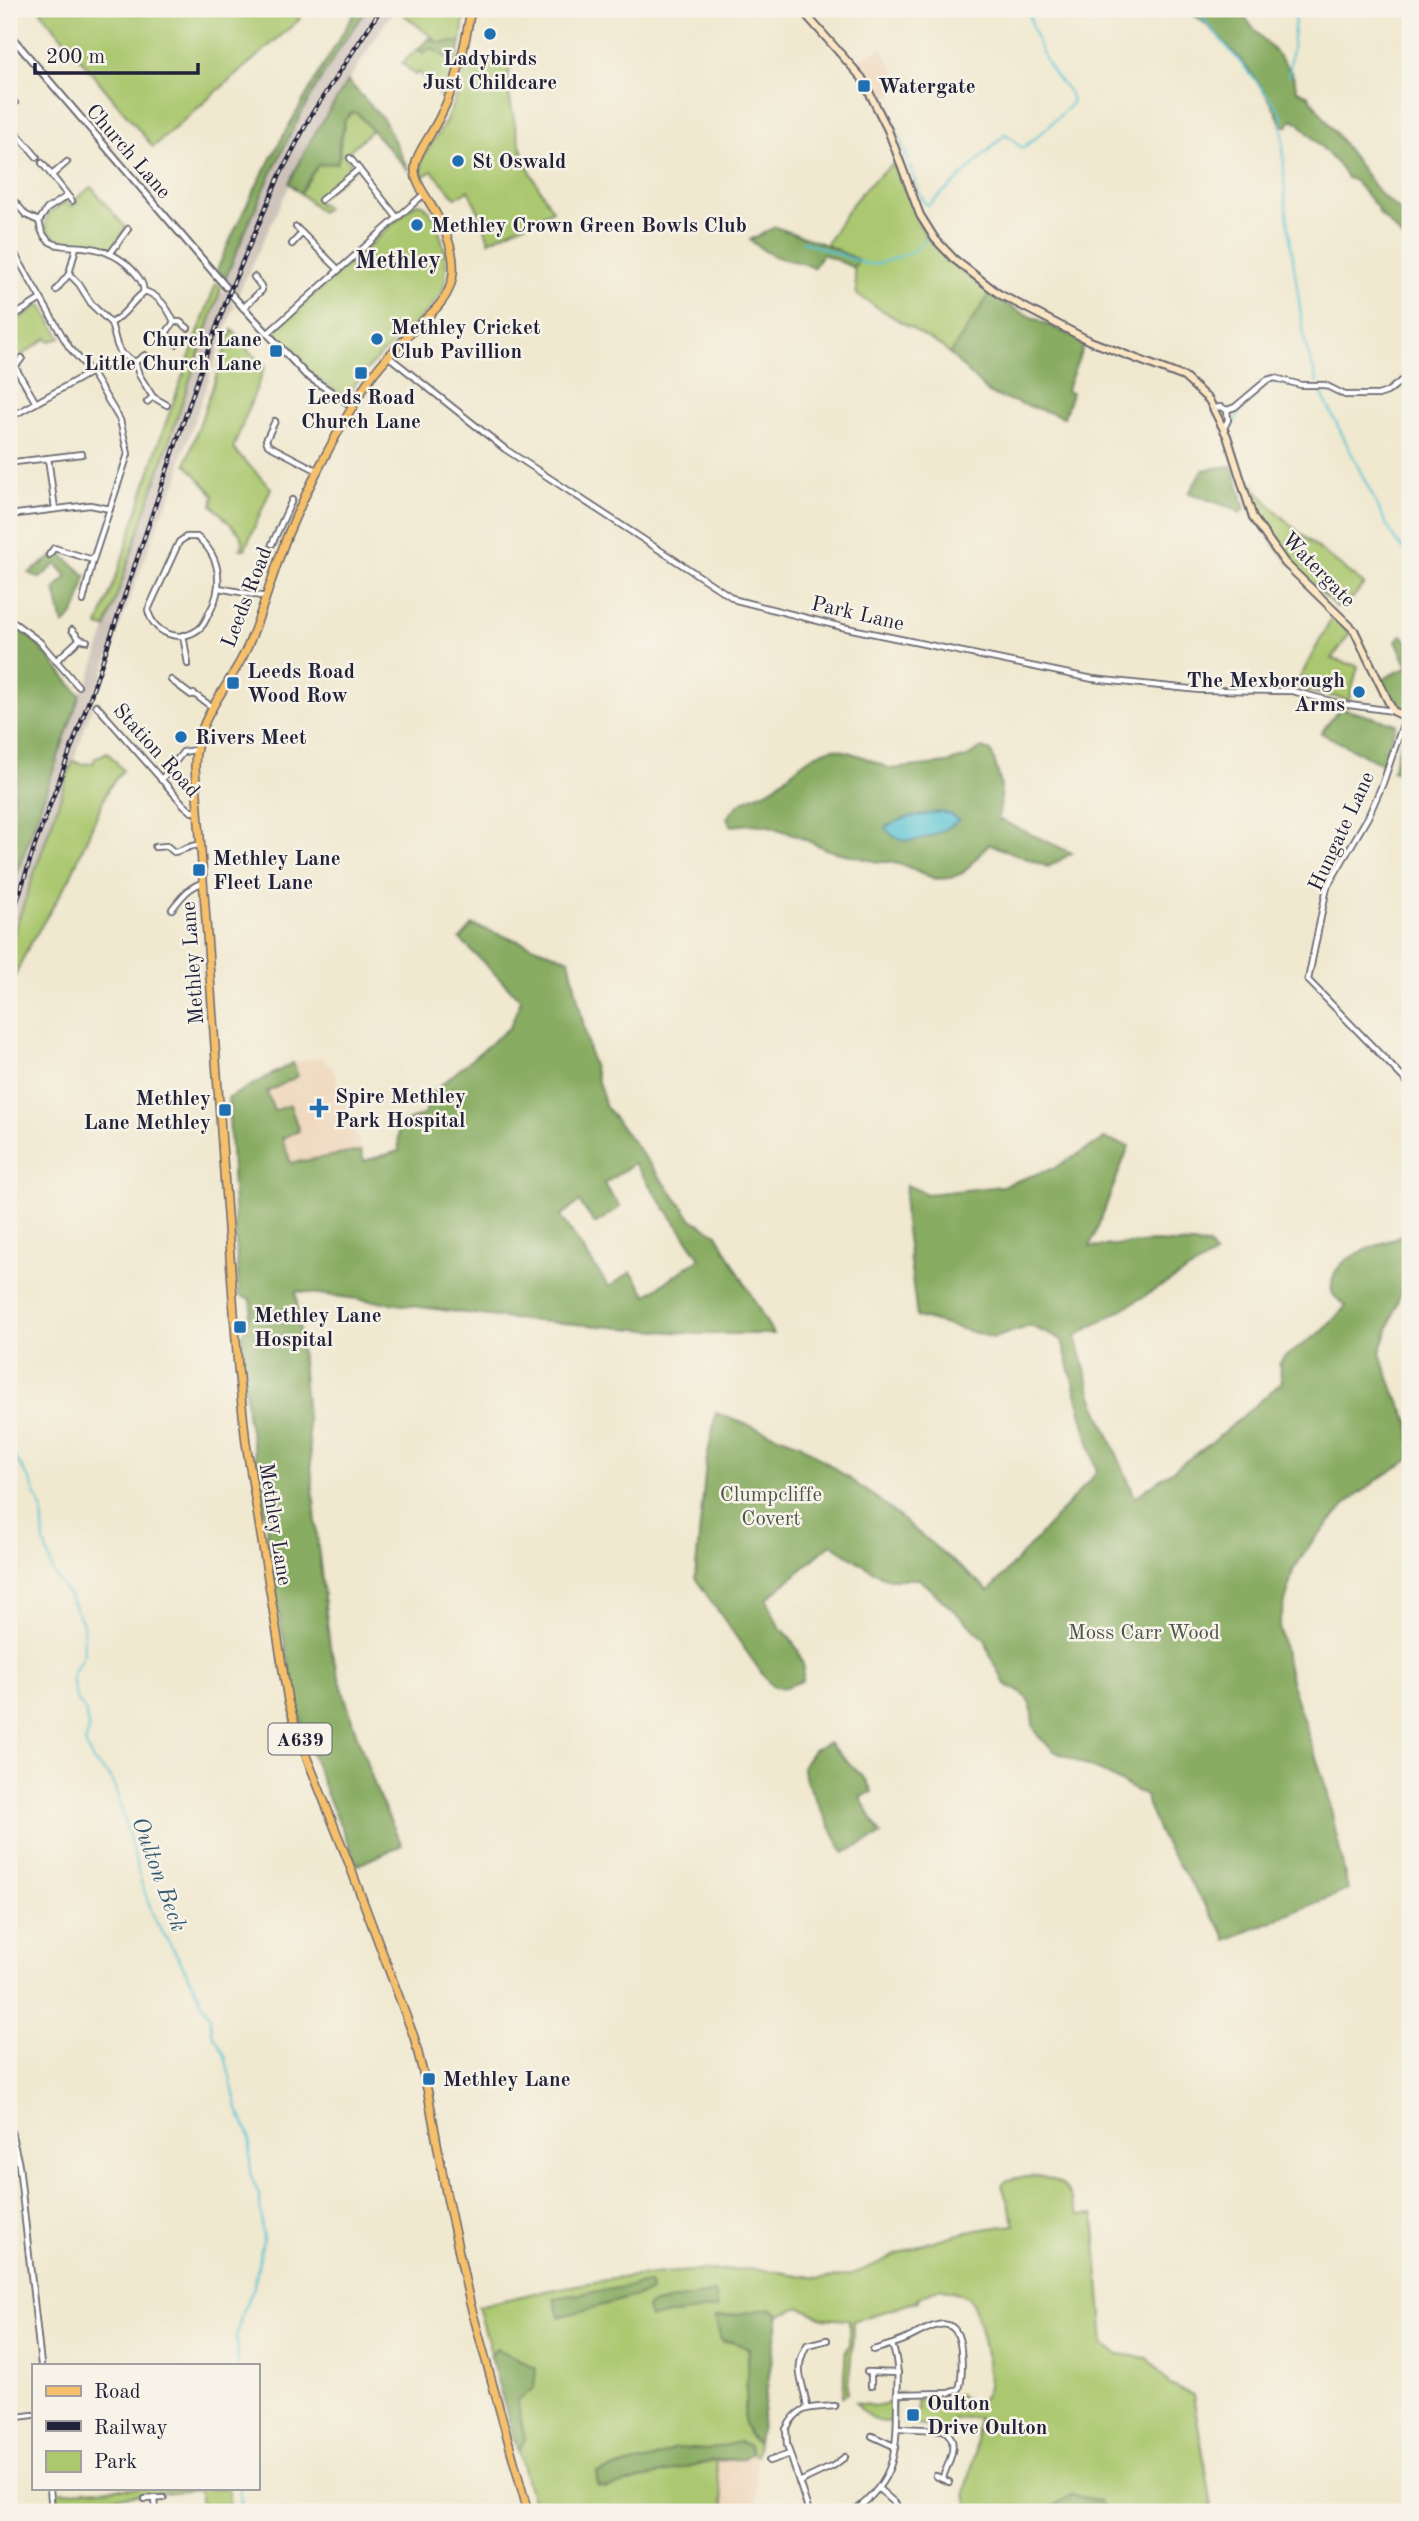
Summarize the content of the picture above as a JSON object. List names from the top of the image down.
{
  "streets": {
    "main road": [
      "Watergate",
      "Leeds Road",
      "Methley Lane",
      "A639"
    ],
    "street": [
      "Church Lane",
      "Park Lane",
      "Station Road",
      "Hungate Lane"
    ]
  },
  "crossings": [
    ["Watergate", "Park Lane"],
    ["Leeds Road", "Station Road"],
    ["Leeds Road", "Methley Lane"],
    ["Leeds Road", "A639"],
    ["Park Lane", "A639"]
  ],
  "districts": ["Methley"],
  "water": ["Oulton Beck"],
  "parks": ["Clumpcliffe Covert", "Moss Carr Wood"],
  "places": {
    "other": [
      "Ladybirds Just Childcare",
      "St Oswald",
      "Methley Crown Green Bowls Club",
      "Methley Cricket Club Pavillion",
      "The Mexborough Arms",
      "Rivers Meet"
    ],
    "transit": [
      "Watergate",
      "Church Lane Little Church Lane",
      "Leeds Road Church Lane",
      "Leeds Road Wood Row",
      "Methley Lane Fleet Lane",
      "Methley Lane Methley",
      "Methley Lane Hospital",
      "Methley Lane",
      "Oulton Drive Oulton"
    ],
    "health": ["Spire Methley Park Hospital"]
  },
  "legend": ["Road", "Railway", "Park"],
  "scale_bar": "200 m"
}
